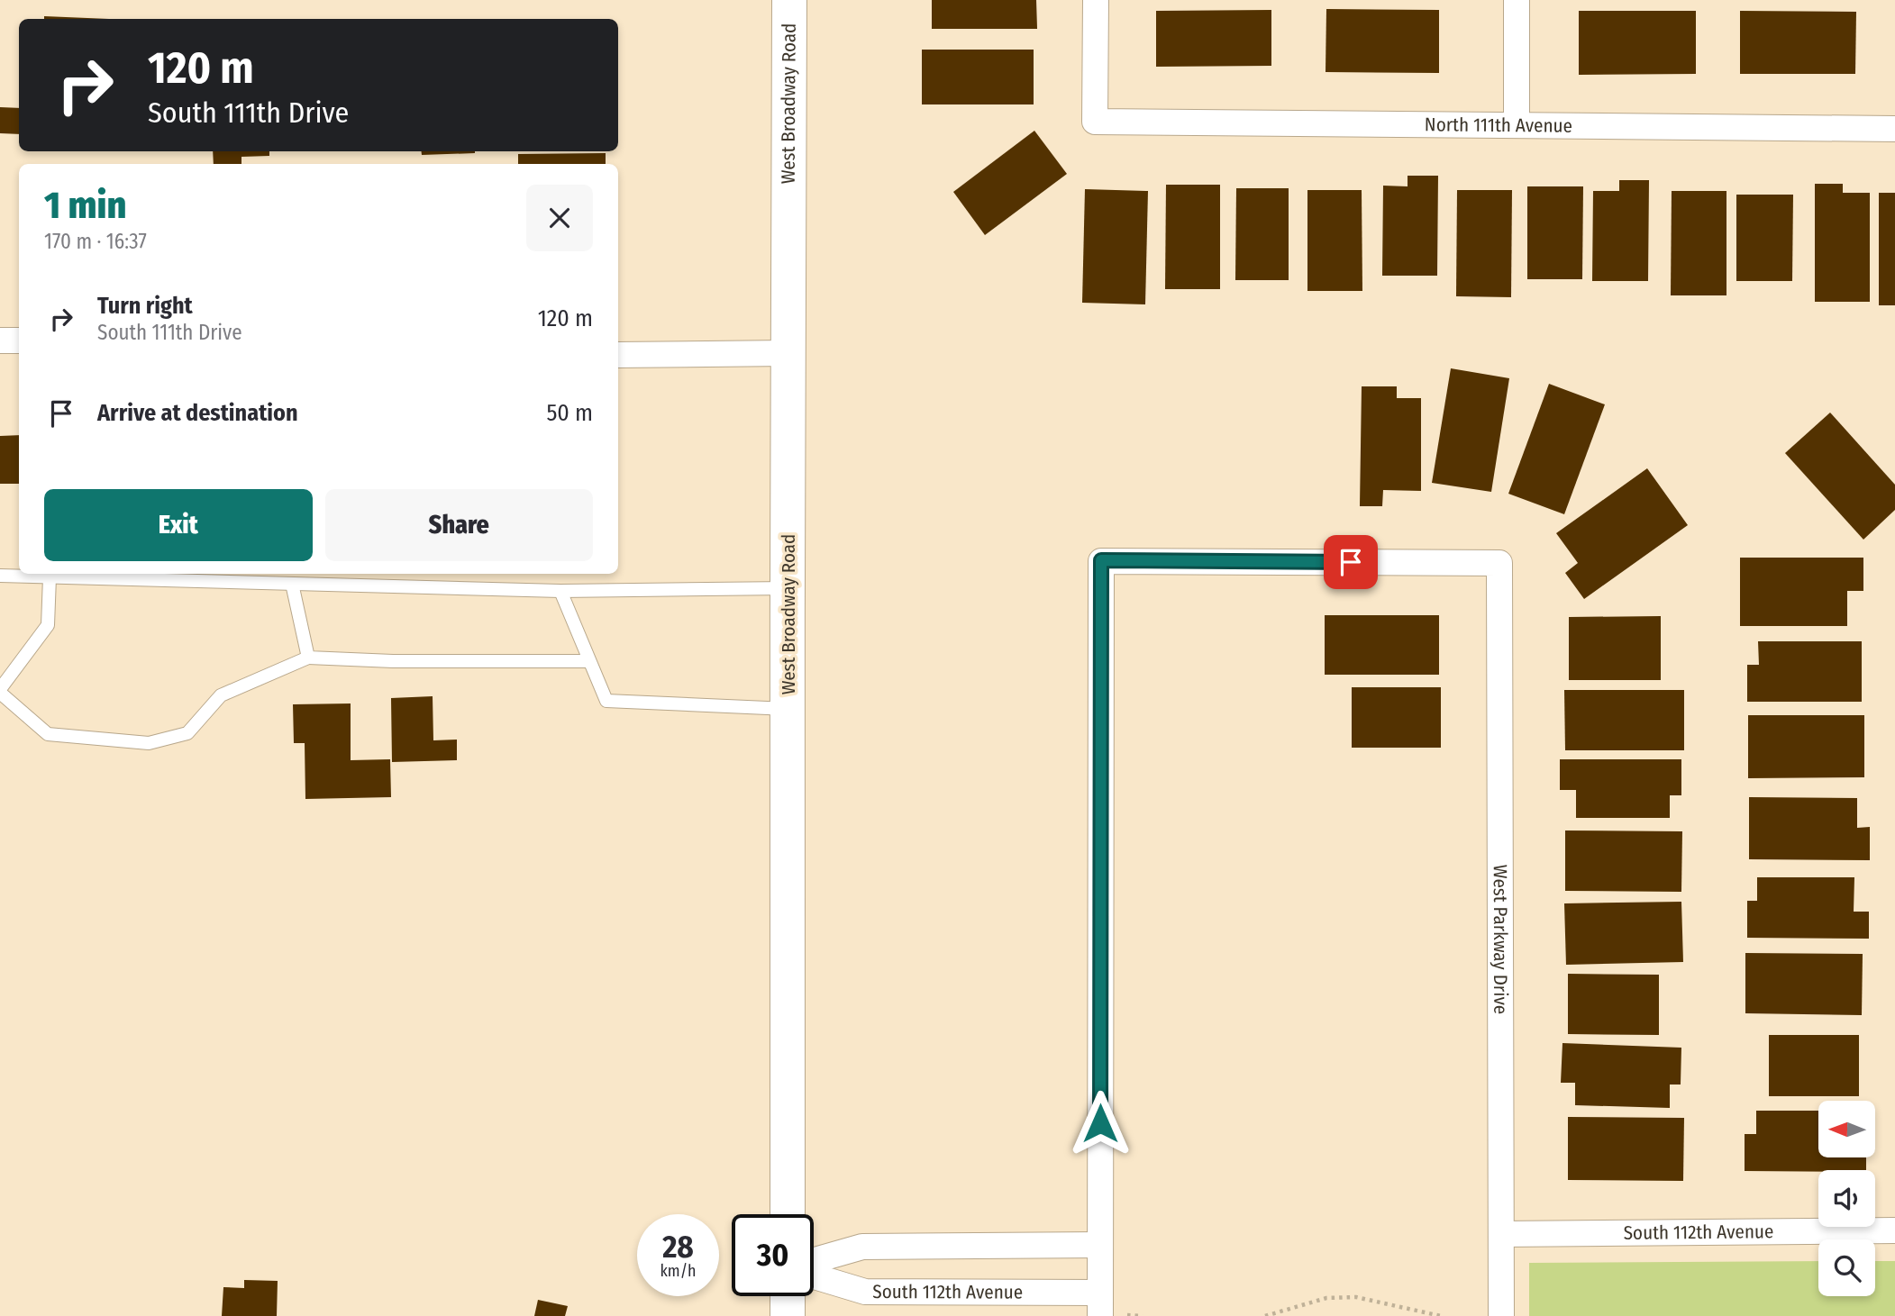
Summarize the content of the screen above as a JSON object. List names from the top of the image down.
{
  "streets": {
    "main road": ["West Broadway Road"],
    "street": ["North 111th Avenue", "West Parkway Drive", "South 112th Avenue"]
  },
  "crossings": [
    ["West Parkway Drive", "South 112th Avenue"]
  ],
  "north": "left",
  "page": {
    "turn": ["120 m", "South 111th Drive"],
    "heading": ["1 min", "170 m · 16:37"],
    "list": [
      {
        "name": "Turn right",
        "note": "South 111th Drive",
        "value": "120 m"
      },
      {
        "name": "Arrive at destination",
        "value": "50 m"
      }
    ],
    "buttons": ["Exit", "Share"],
    "speed": "28 km/h",
    "limit": "30"
  }
}
